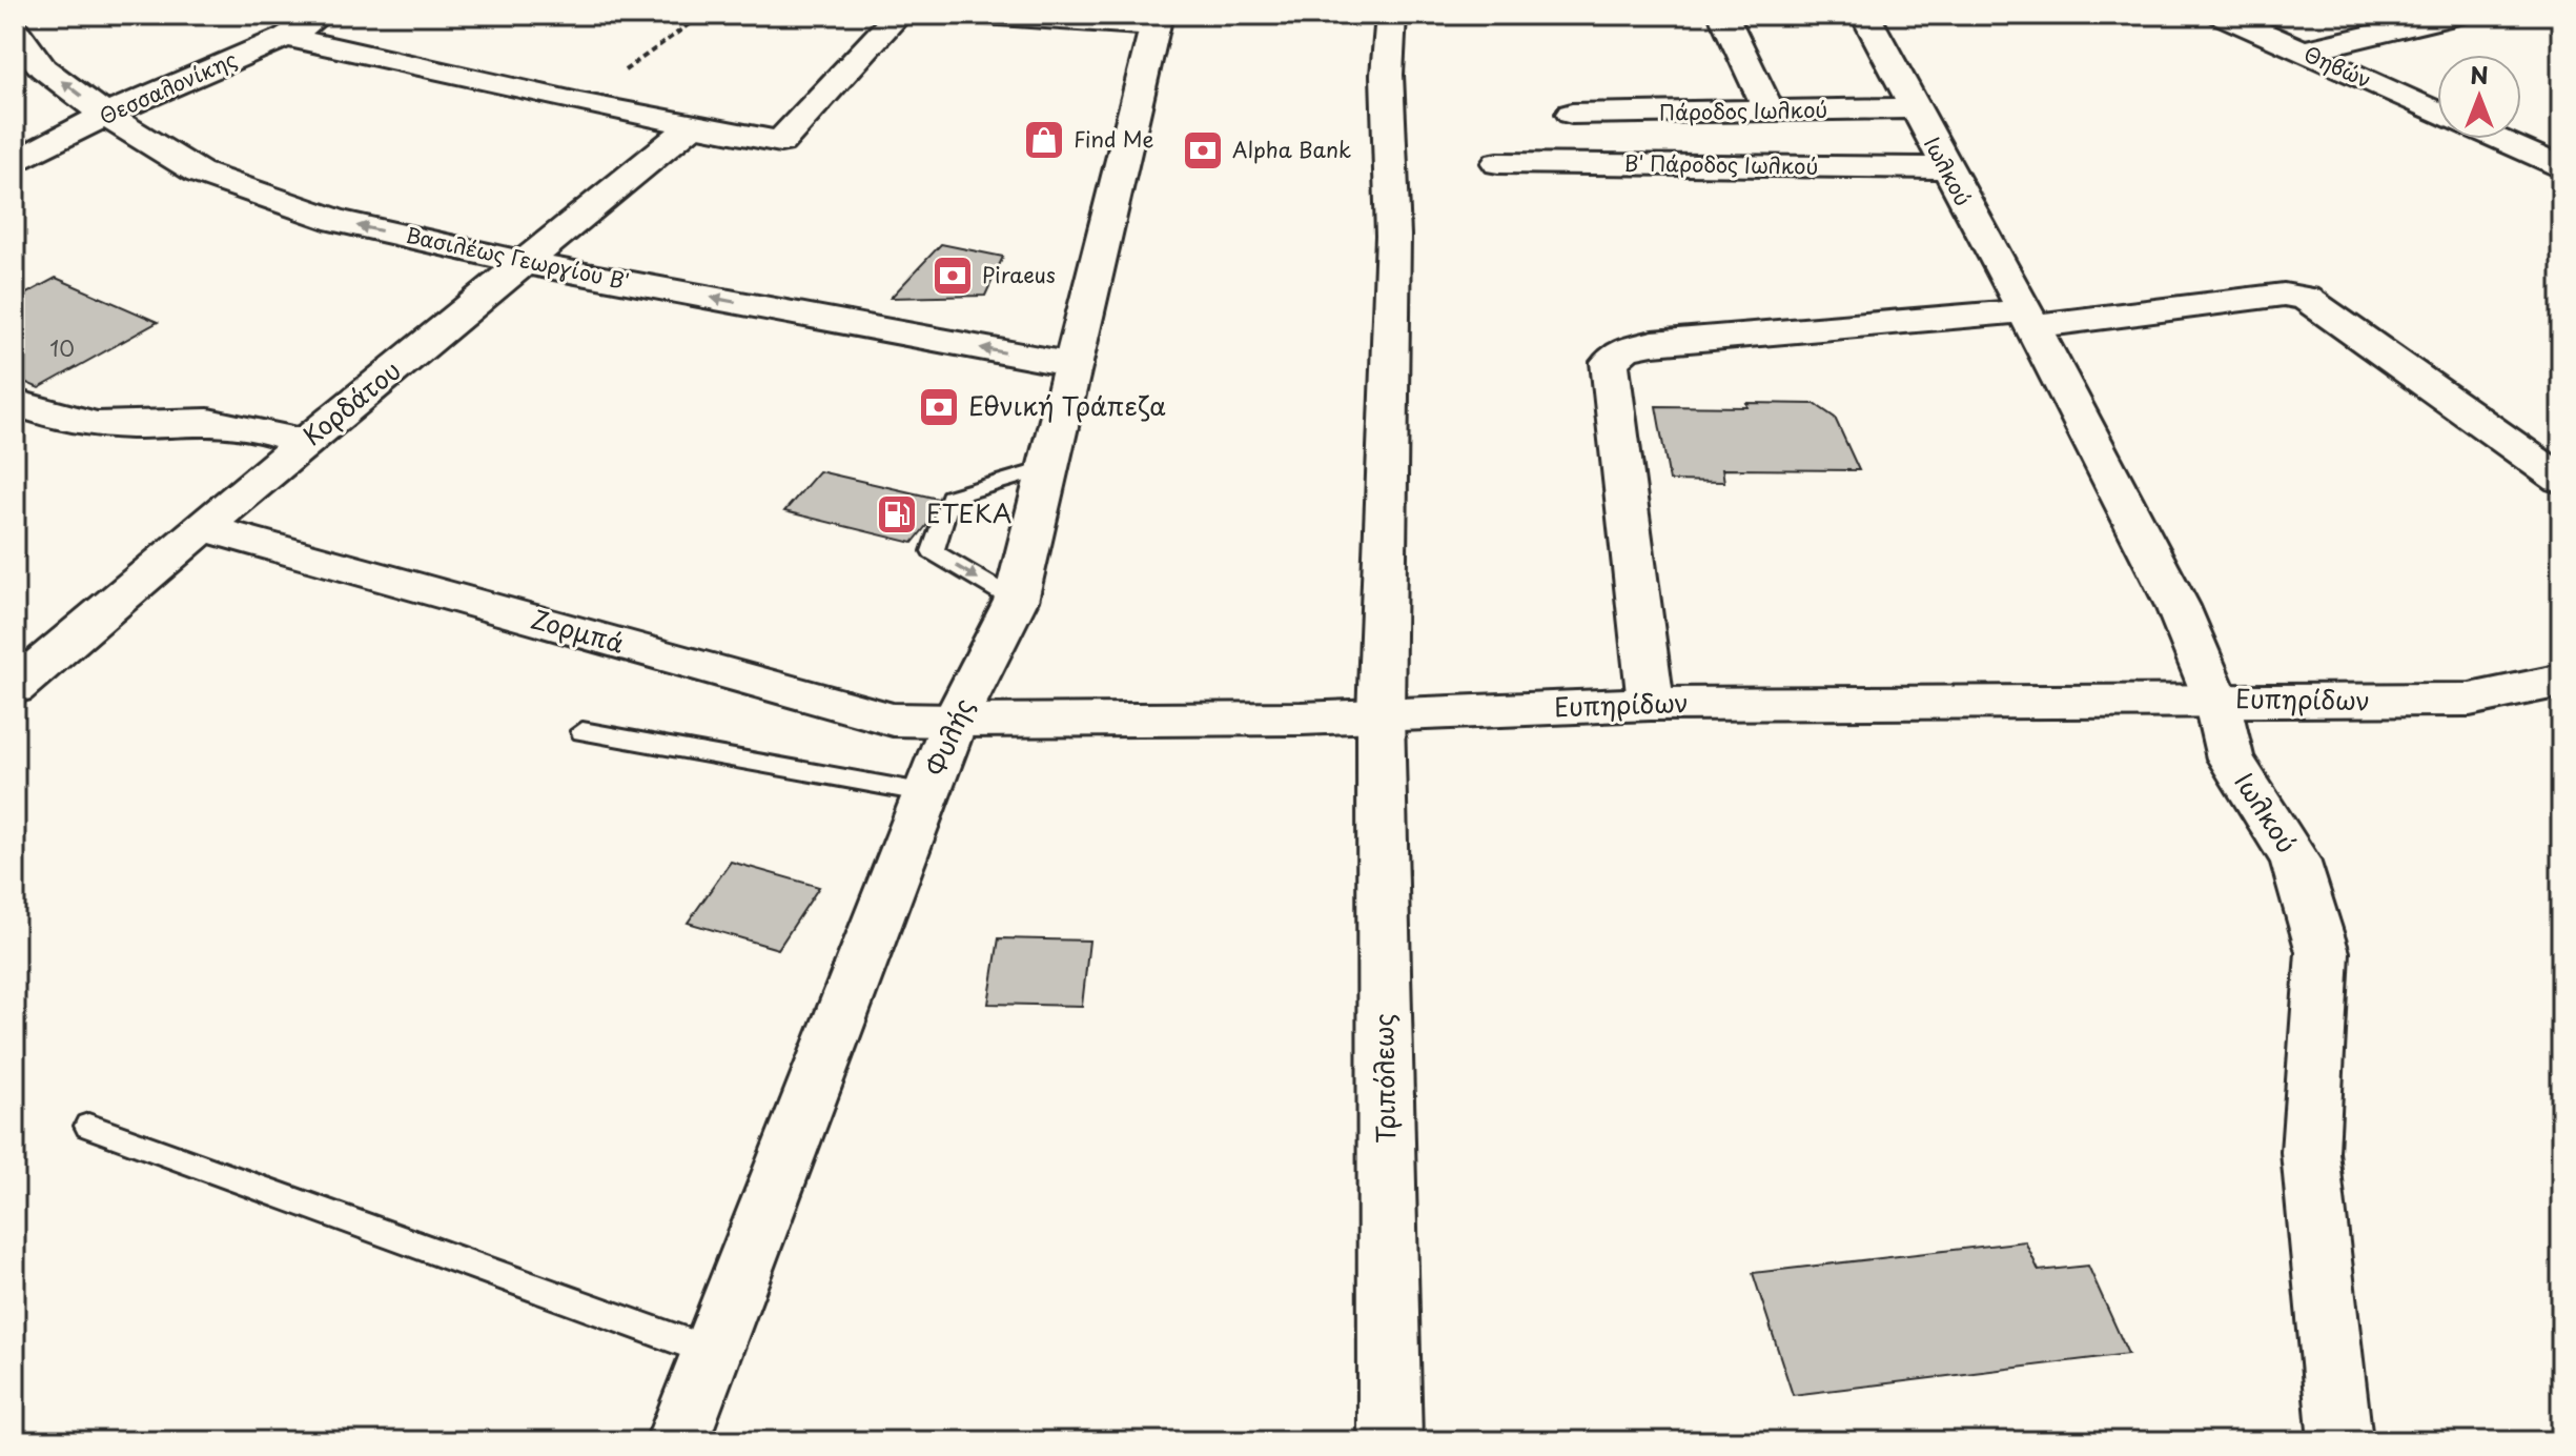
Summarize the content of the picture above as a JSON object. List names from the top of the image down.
{
  "streets": {
    "street": [
      "Θηβών",
      "Θεσσαλονίκης",
      "Πάροδος Ιωλκού",
      "Β' Πάροδος Ιωλκού",
      "Ιωλκού",
      "Βασιλέως Γεωργίου Β'",
      "Κορδάτου",
      "Ζορμπά",
      "Ευπηρίδων",
      "Φυλής",
      "Τριπόλεως"
    ]
  },
  "crossings": [
    ["Θεσσαλονίκης", "Βασιλέως Γεωργίου Β'"],
    ["Πάροδος Ιωλκού", "Ιωλκού"],
    ["Β' Πάροδος Ιωλκού", "Ιωλκού"],
    ["Ιωλκού", "Ευπηρίδων"],
    ["Βασιλέως Γεωργίου Β'", "Κορδάτου"],
    ["Βασιλέως Γεωργίου Β'", "Φυλής"],
    ["Κορδάτου", "Ζορμπά"],
    ["Ζορμπά", "Ευπηρίδων"],
    ["Ζορμπά", "Φυλής"],
    ["Ζορμπά", "Τριπόλεως"],
    ["Ευπηρίδων", "Τριπόλεως"]
  ],
  "places": {
    "shop": ["Find Me"],
    "bank": ["Alpha Bank", "Piraeus", "Εθνική Τράπεζα"],
    "fuel station": ["ΕΤΕΚΑ"]
  },
  "house_numbers": ["10"],
  "north": "top"
}
